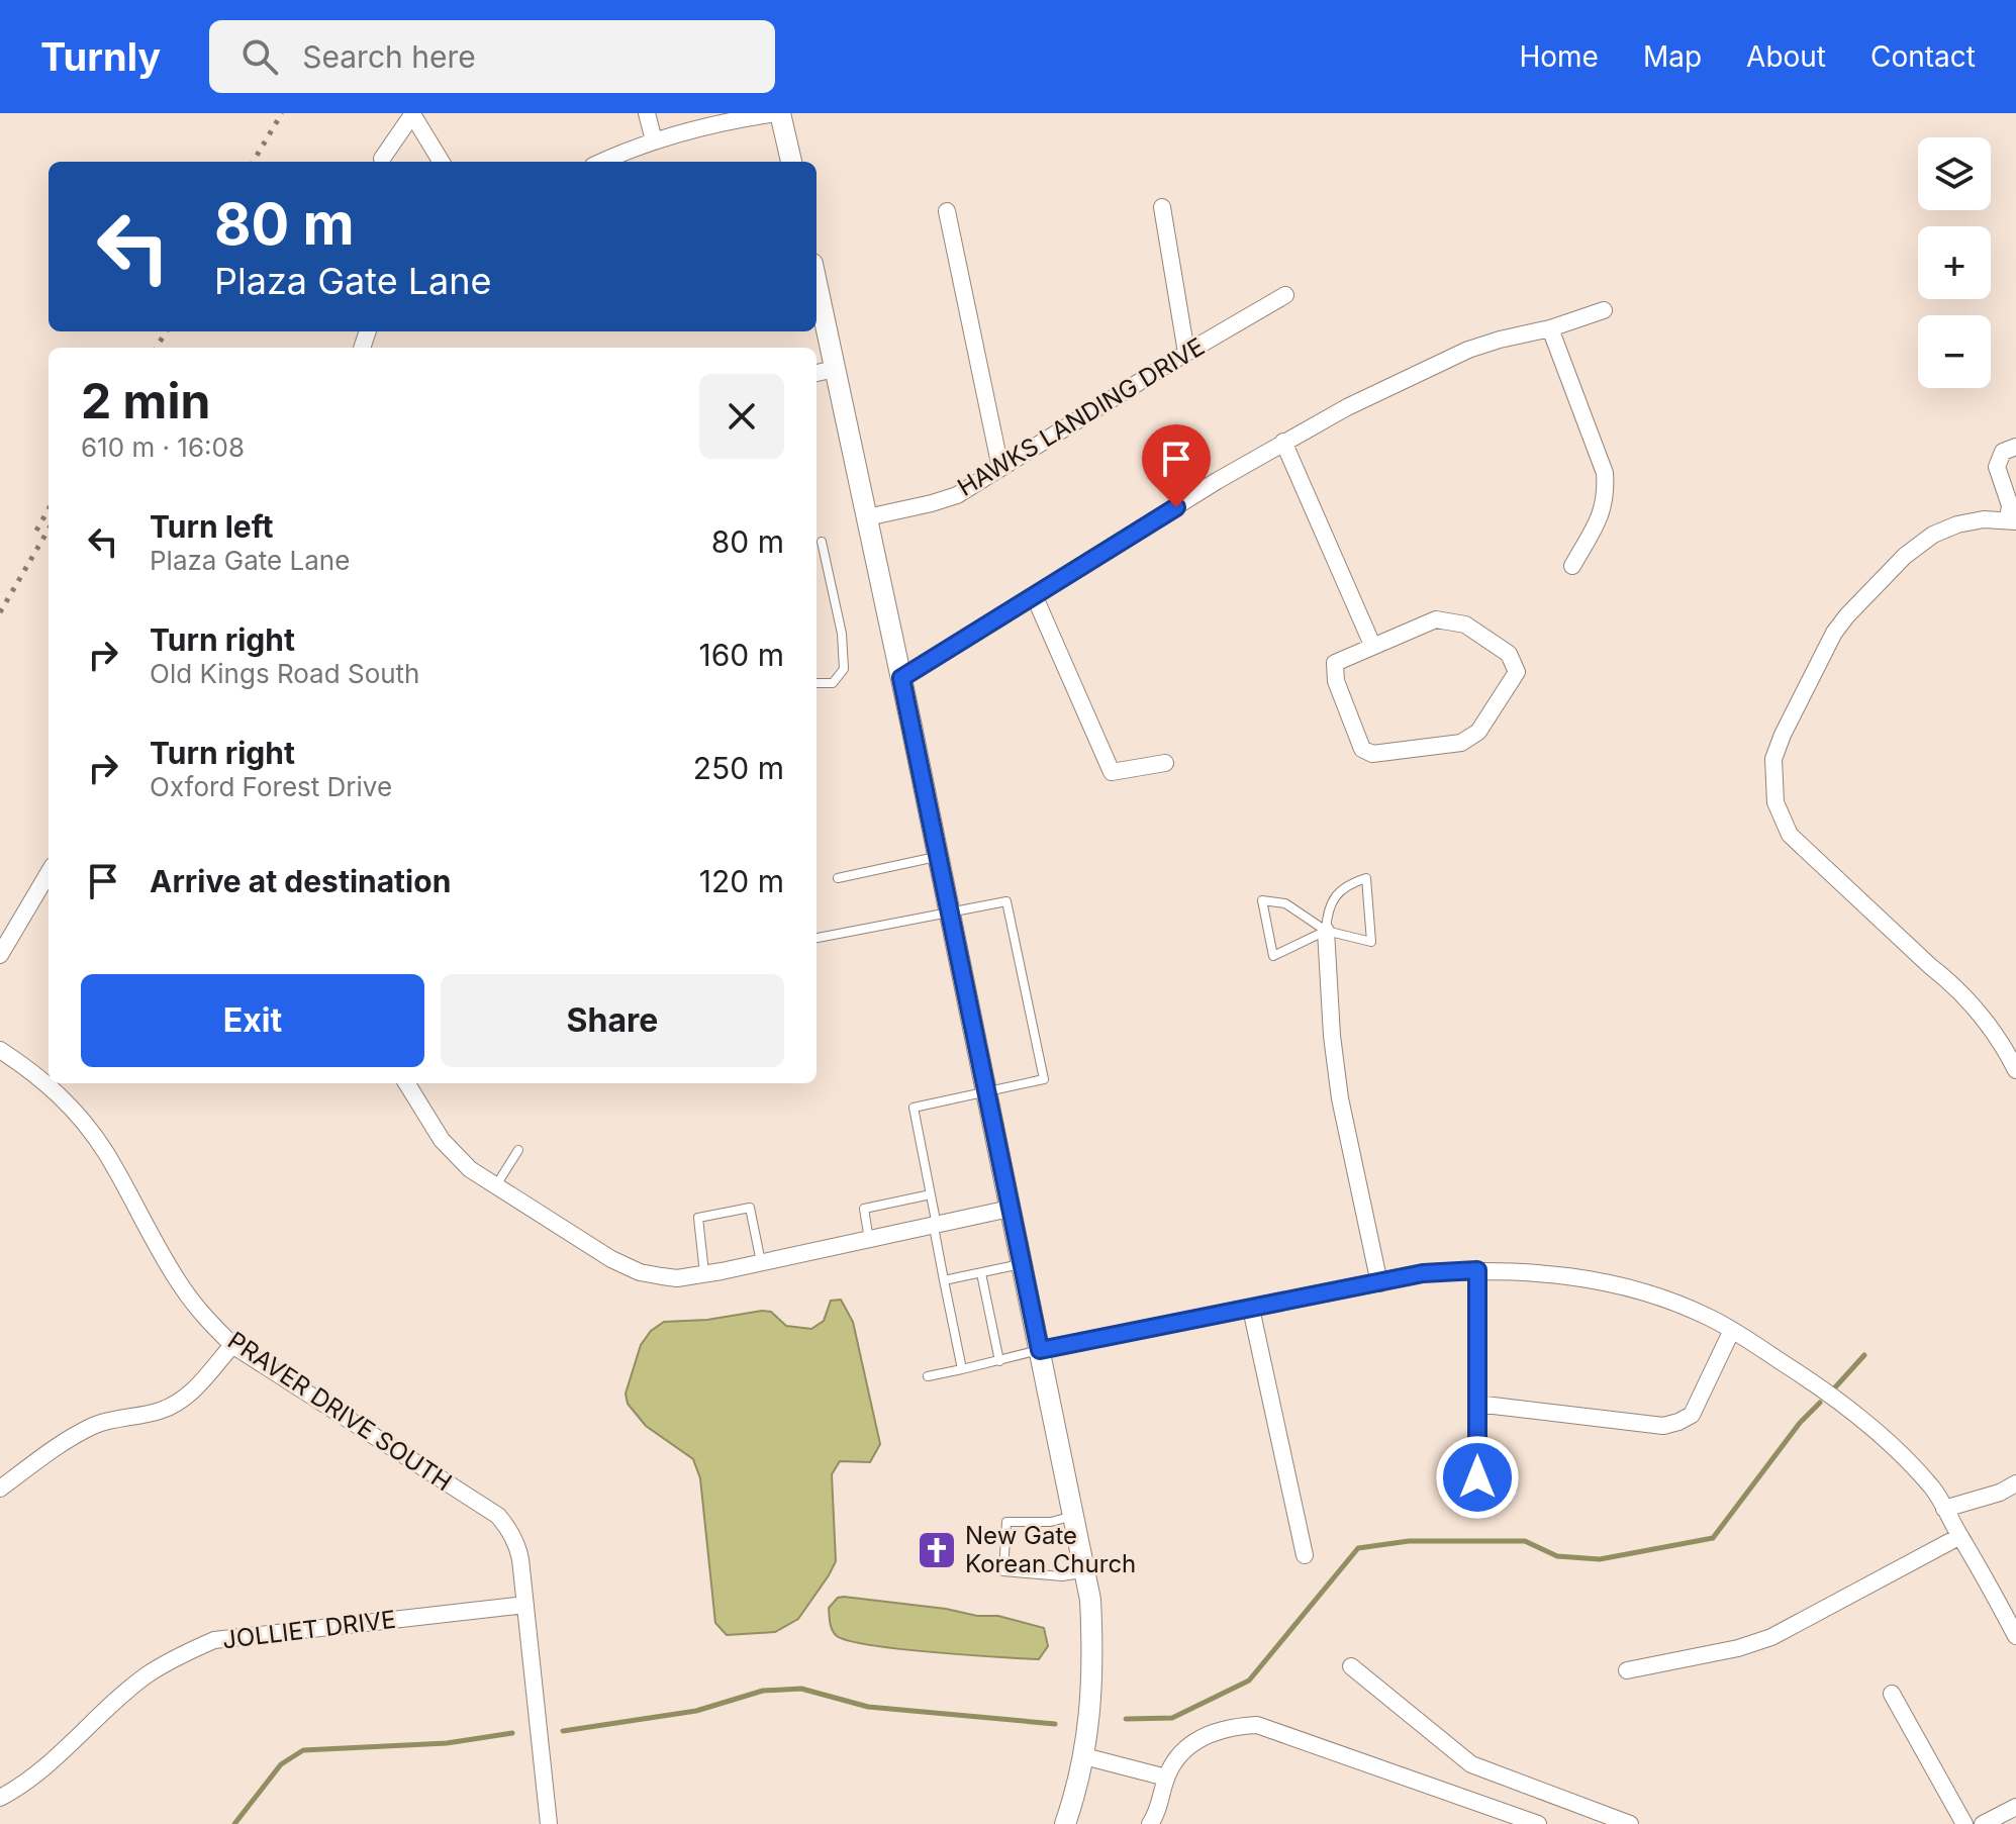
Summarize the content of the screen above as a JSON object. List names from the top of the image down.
{
  "streets": {
    "street": ["HAWKS LANDING DRIVE", "PRAVER DRIVE SOUTH", "JOLLIET DRIVE"]
  },
  "crossings": [
    ["PRAVER DRIVE SOUTH", "JOLLIET DRIVE"]
  ],
  "places": {
    "church": ["New Gate Korean Church"]
  },
  "page": {
    "header": "Turnly",
    "search": "Search here",
    "nav": [
      "Home",
      "Map",
      "About",
      "Contact"
    ],
    "map_buttons": ["+", "−"],
    "turn": ["80 m", "Plaza Gate Lane"],
    "heading": ["2 min", "610 m · 16:08"],
    "list": [
      {
        "name": "Turn left",
        "note": "Plaza Gate Lane",
        "value": "80 m"
      },
      {
        "name": "Turn right",
        "note": "Old Kings Road South",
        "value": "160 m"
      },
      {
        "name": "Turn right",
        "note": "Oxford Forest Drive",
        "value": "250 m"
      },
      {
        "name": "Arrive at destination",
        "value": "120 m"
      }
    ],
    "buttons": ["Exit", "Share"]
  }
}
